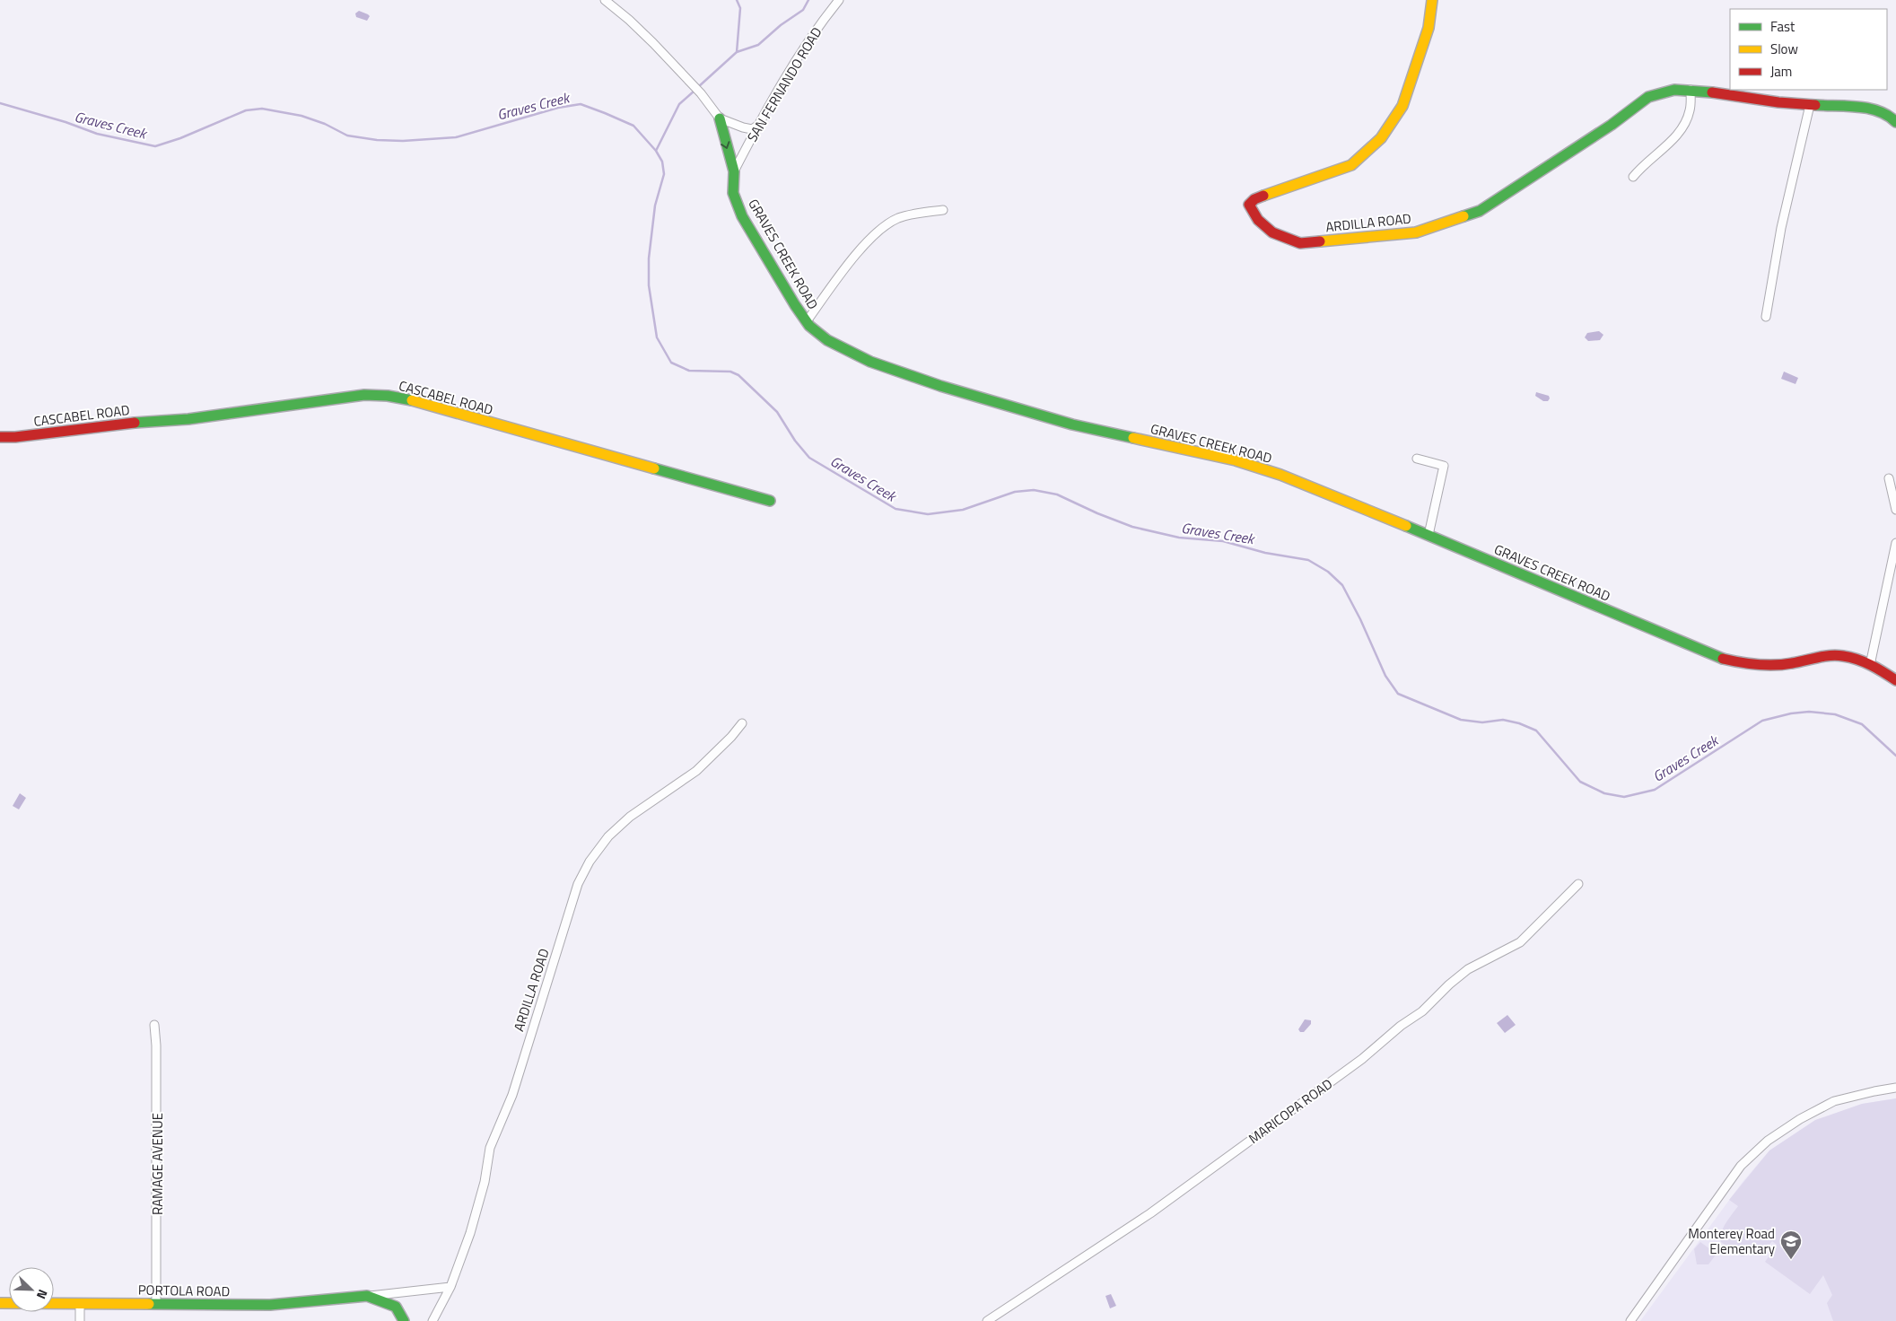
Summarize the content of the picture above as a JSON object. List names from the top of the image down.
{
  "streets": {
    "street": [
      "SAN FERNANDO ROAD",
      "ARDILLA ROAD",
      "GRAVES CREEK ROAD",
      "CASCABEL ROAD",
      "MARICOPA ROAD",
      "RAMAGE AVENUE",
      "PORTOLA ROAD"
    ]
  },
  "crossings": [
    ["SAN FERNANDO ROAD", "GRAVES CREEK ROAD"],
    ["ARDILLA ROAD", "PORTOLA ROAD"],
    ["RAMAGE AVENUE", "PORTOLA ROAD"]
  ],
  "water": ["Graves Creek"],
  "places": {
    "school or university": ["Monterey Road Elementary"]
  },
  "legend": ["Fast", "Slow", "Jam"],
  "north": "bottom right"
}
